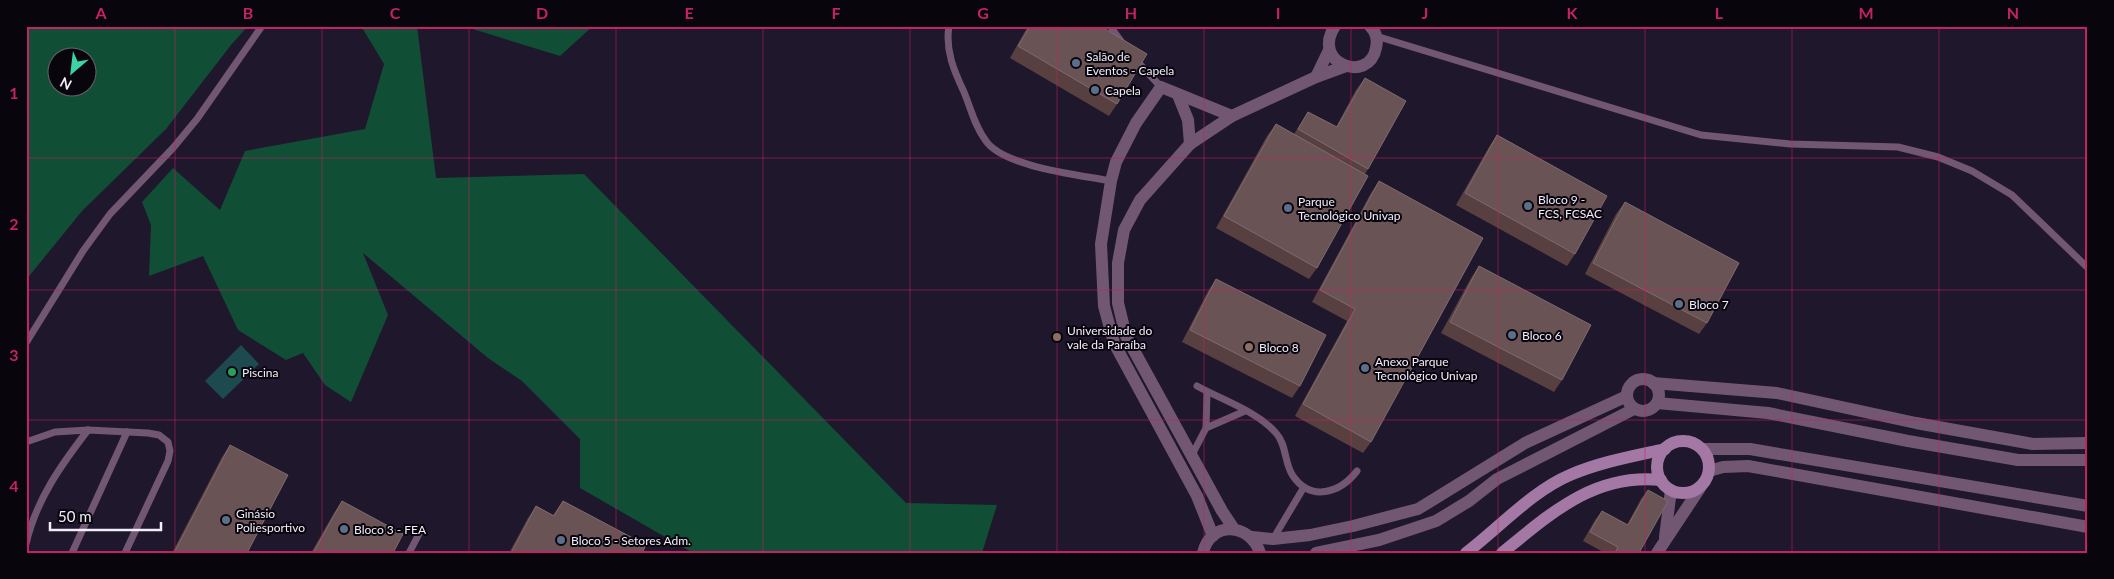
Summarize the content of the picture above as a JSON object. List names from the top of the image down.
{
  "places": [
    "Salão de Eventos - Capela",
    "Capela",
    "Bloco 9 - FCS, FCSAC",
    "Parque Tecnológico Univap",
    "Bloco 7",
    "Bloco 6",
    "Universidade do vale da Paraíba",
    "Bloco 8",
    "Anexo Parque Tecnológico Univap",
    "Piscina",
    "Ginásio Poliesportivo",
    "Bloco 3 - FEA",
    "Bloco 5 - Setores Adm."
  ],
  "scale_bar": "50 m",
  "north": "bottom left",
  "grid": {
    "columns": [
      "A",
      "B",
      "C",
      "D",
      "E",
      "F",
      "G",
      "H",
      "I",
      "J",
      "K",
      "L",
      "M",
      "N"
    ],
    "rows": [
      "1",
      "2",
      "3",
      "4"
    ]
  }
}
